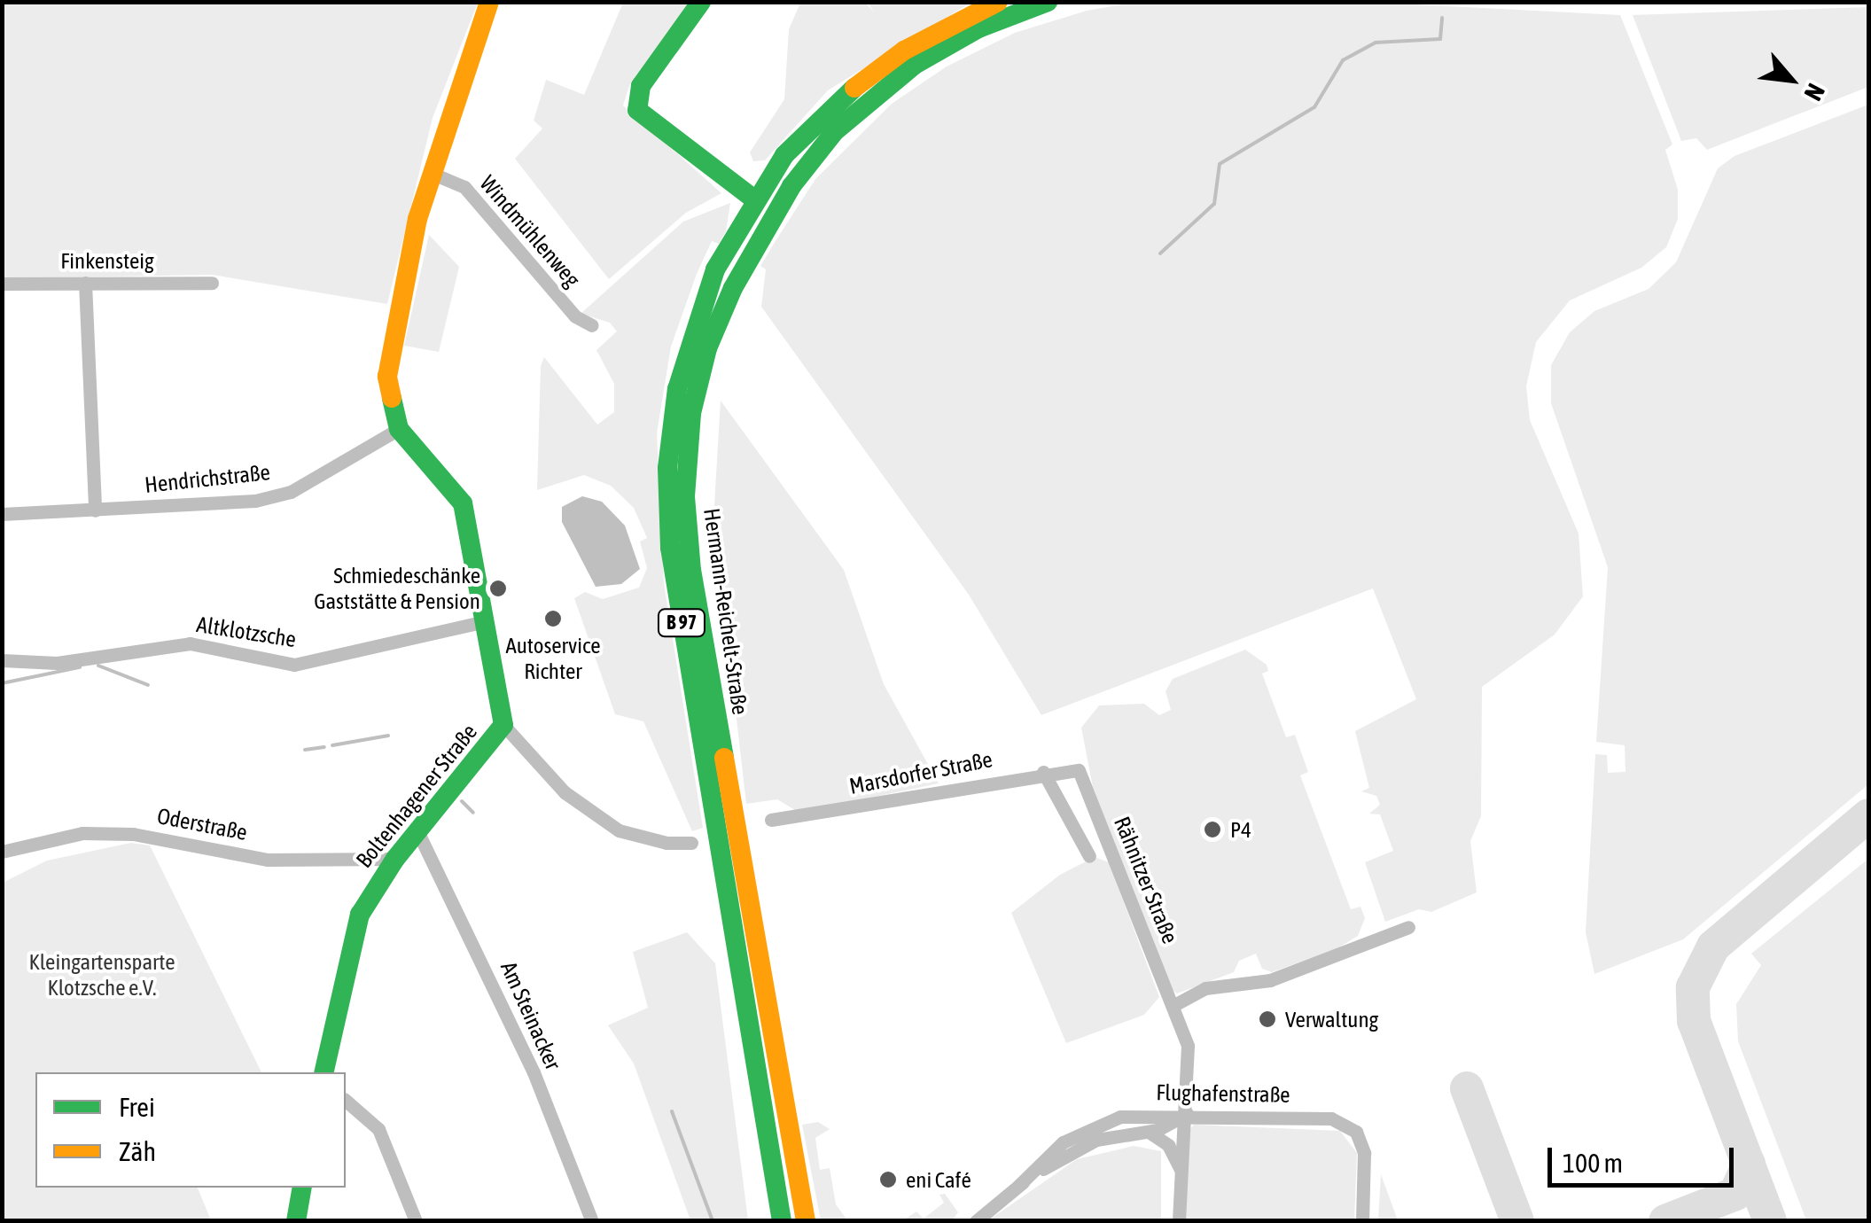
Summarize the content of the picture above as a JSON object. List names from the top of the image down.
{
  "streets": {
    "main road": ["Hermann-Reichelt-Straße", "B 97", "Boltenhagener Straße"],
    "street": [
      "Windmühlenweg",
      "Finkensteig",
      "Hendrichstraße",
      "Altklotzsche",
      "Marsdorfer Straße",
      "Oderstraße",
      "Rähnitzer Straße",
      "Am Steinacker",
      "Flughafenstraße"
    ]
  },
  "crossings": [
    ["Windmühlenweg", "Boltenhagener Straße"],
    ["Hendrichstraße", "Boltenhagener Straße"],
    ["Altklotzsche", "Boltenhagener Straße"],
    ["Marsdorfer Straße", "Rähnitzer Straße"],
    ["Boltenhagener Straße", "Oderstraße"],
    ["Boltenhagener Straße", "Am Steinacker"],
    ["Rähnitzer Straße", "Flughafenstraße"]
  ],
  "parks": ["Kleingartensparte Klotzsche e.V."],
  "places": [
    "Schmiedeschänke Gaststätte & Pension",
    "Autoservice Richter",
    "P4",
    "Verwaltung",
    "eni Café"
  ],
  "legend": ["Frei", "Zäh"],
  "scale_bar": "100 m",
  "north": "bottom right"
}
